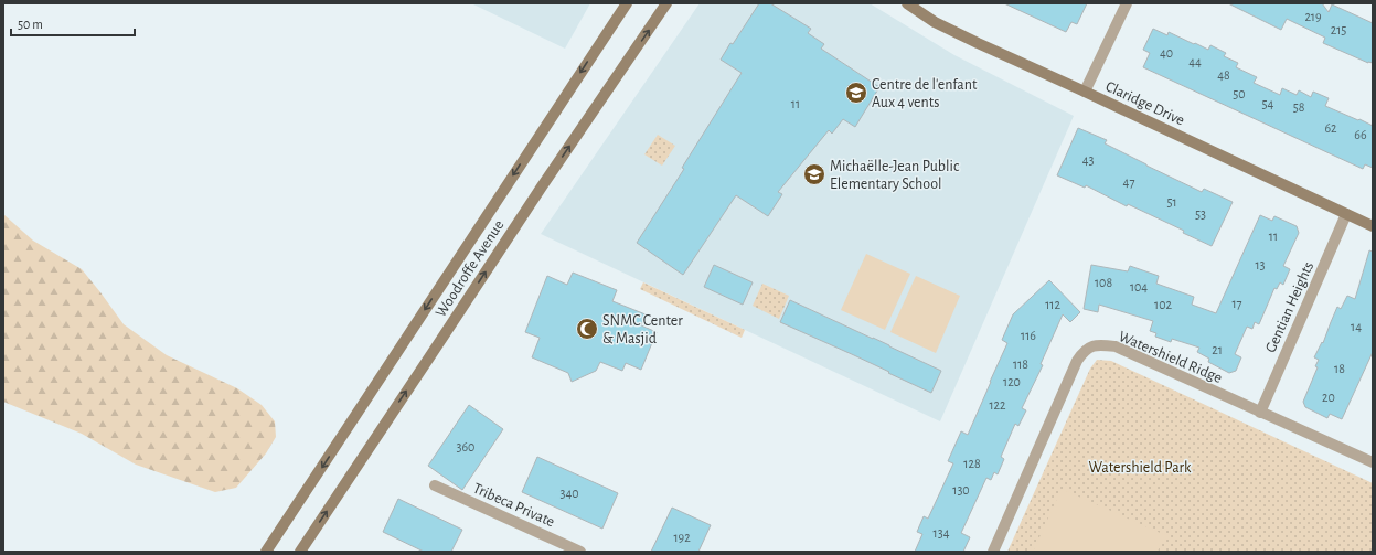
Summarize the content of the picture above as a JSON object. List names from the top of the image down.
{
  "streets": {
    "main road": ["Claridge Drive", "Woodroffe Avenue"],
    "street": ["Gentian Heights", "Watershield Ridge", "Tribeca Private"]
  },
  "crossings": [
    ["Claridge Drive", "Gentian Heights"],
    ["Gentian Heights", "Watershield Ridge"]
  ],
  "parks": ["Watershield Park"],
  "places": {
    "school or university": ["Centre de l'enfant Aux 4 vents", "Michaëlle-Jean Public Elementary School"],
    "mosque": ["SNMC Center & Masjid"]
  },
  "house_numbers": [
    "219",
    "215",
    "40",
    "44",
    "48",
    "50",
    "11",
    "54",
    "58",
    "62",
    "66",
    "43",
    "47",
    "51",
    "53",
    "11",
    "13",
    "108",
    "104",
    "17",
    "112",
    "102",
    "14",
    "116",
    "21",
    "118",
    "18",
    "120",
    "20",
    "122",
    "360",
    "128",
    "130",
    "340",
    "134",
    "192"
  ],
  "scale_bar": "50 m"
}
